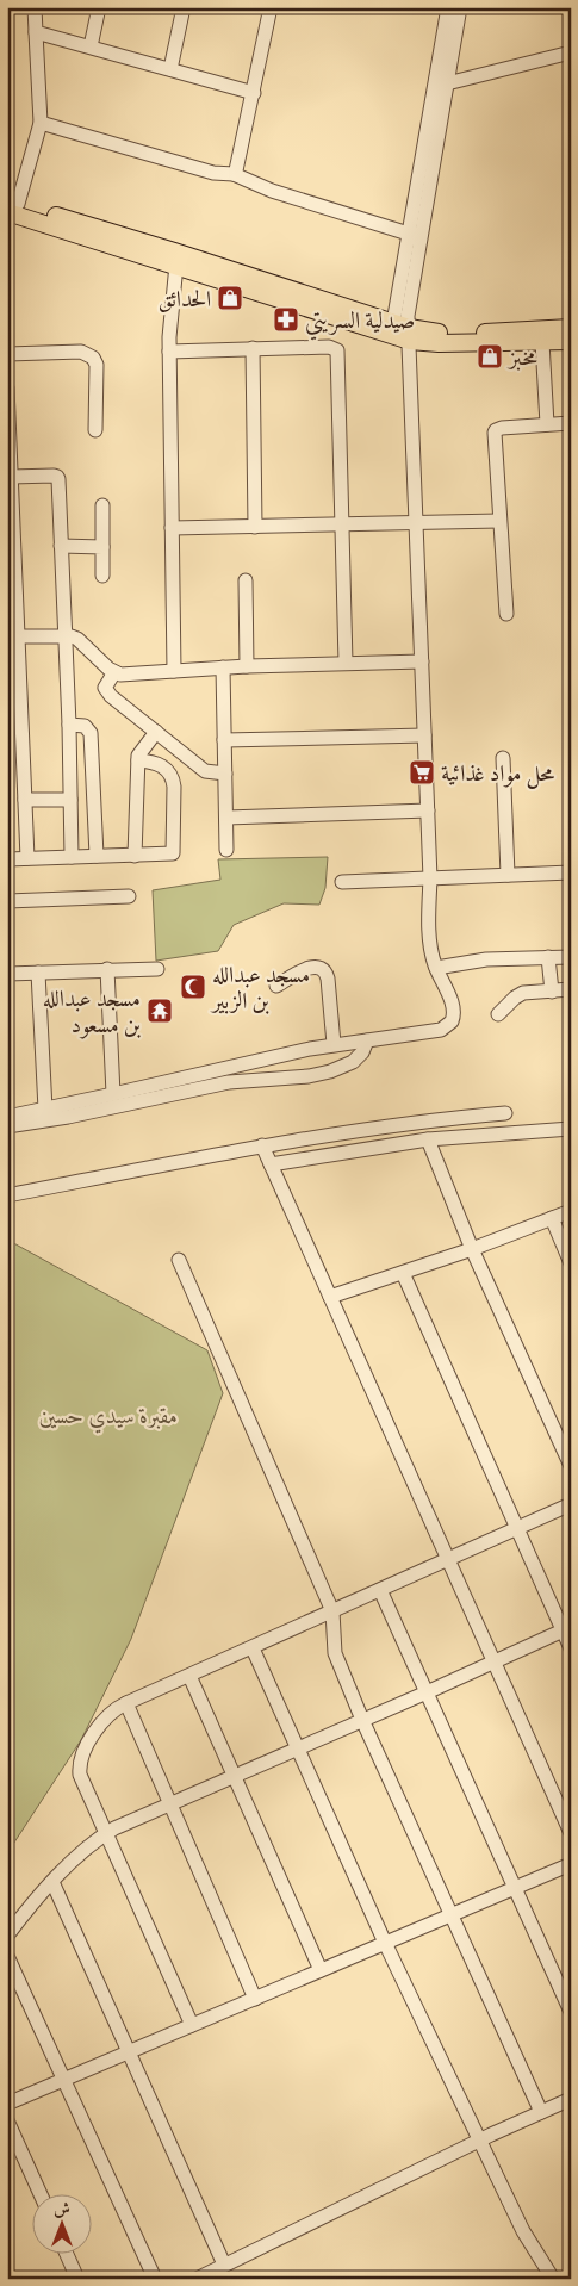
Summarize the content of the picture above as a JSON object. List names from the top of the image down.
{
  "parks": ["مقبرة سيدي حسين"],
  "places": {
    "shop": ["الحدائق", "مخبز"],
    "pharmacy": ["صيدلية السريتي"],
    "supermarket": ["محل مواد غذائية"],
    "mosque": ["مسجد عبدالله بن الزبير"],
    "temple": ["مسجد عبدالله بن مسعود"]
  },
  "north": "top"
}
